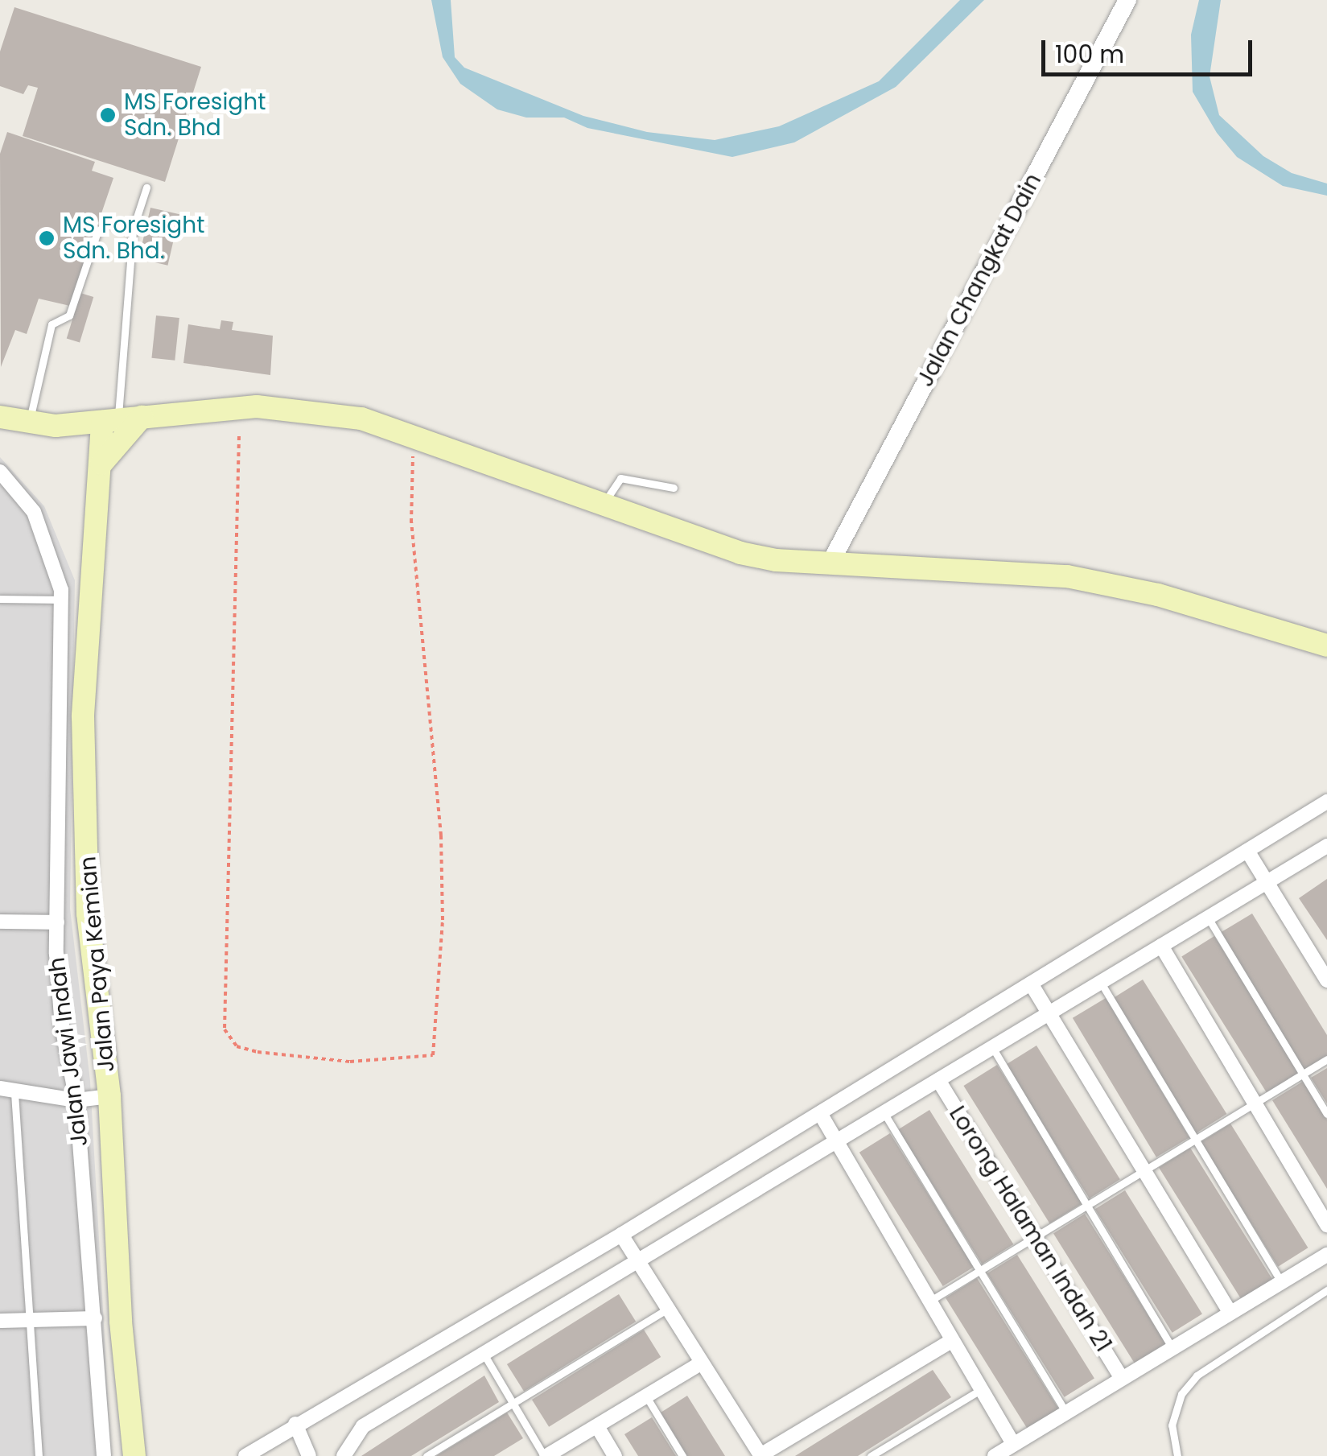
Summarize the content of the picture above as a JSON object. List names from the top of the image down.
{
  "streets": {
    "main road": ["Jalan Paya Kemian"],
    "street": ["Jalan Changkat Dain", "Jalan Jawi Indah", "Lorong Halaman Indah 21"]
  },
  "places": ["MS Foresight Sdn. Bhd", "MS Foresight Sdn. Bhd."],
  "scale_bar": "100 m"
}
